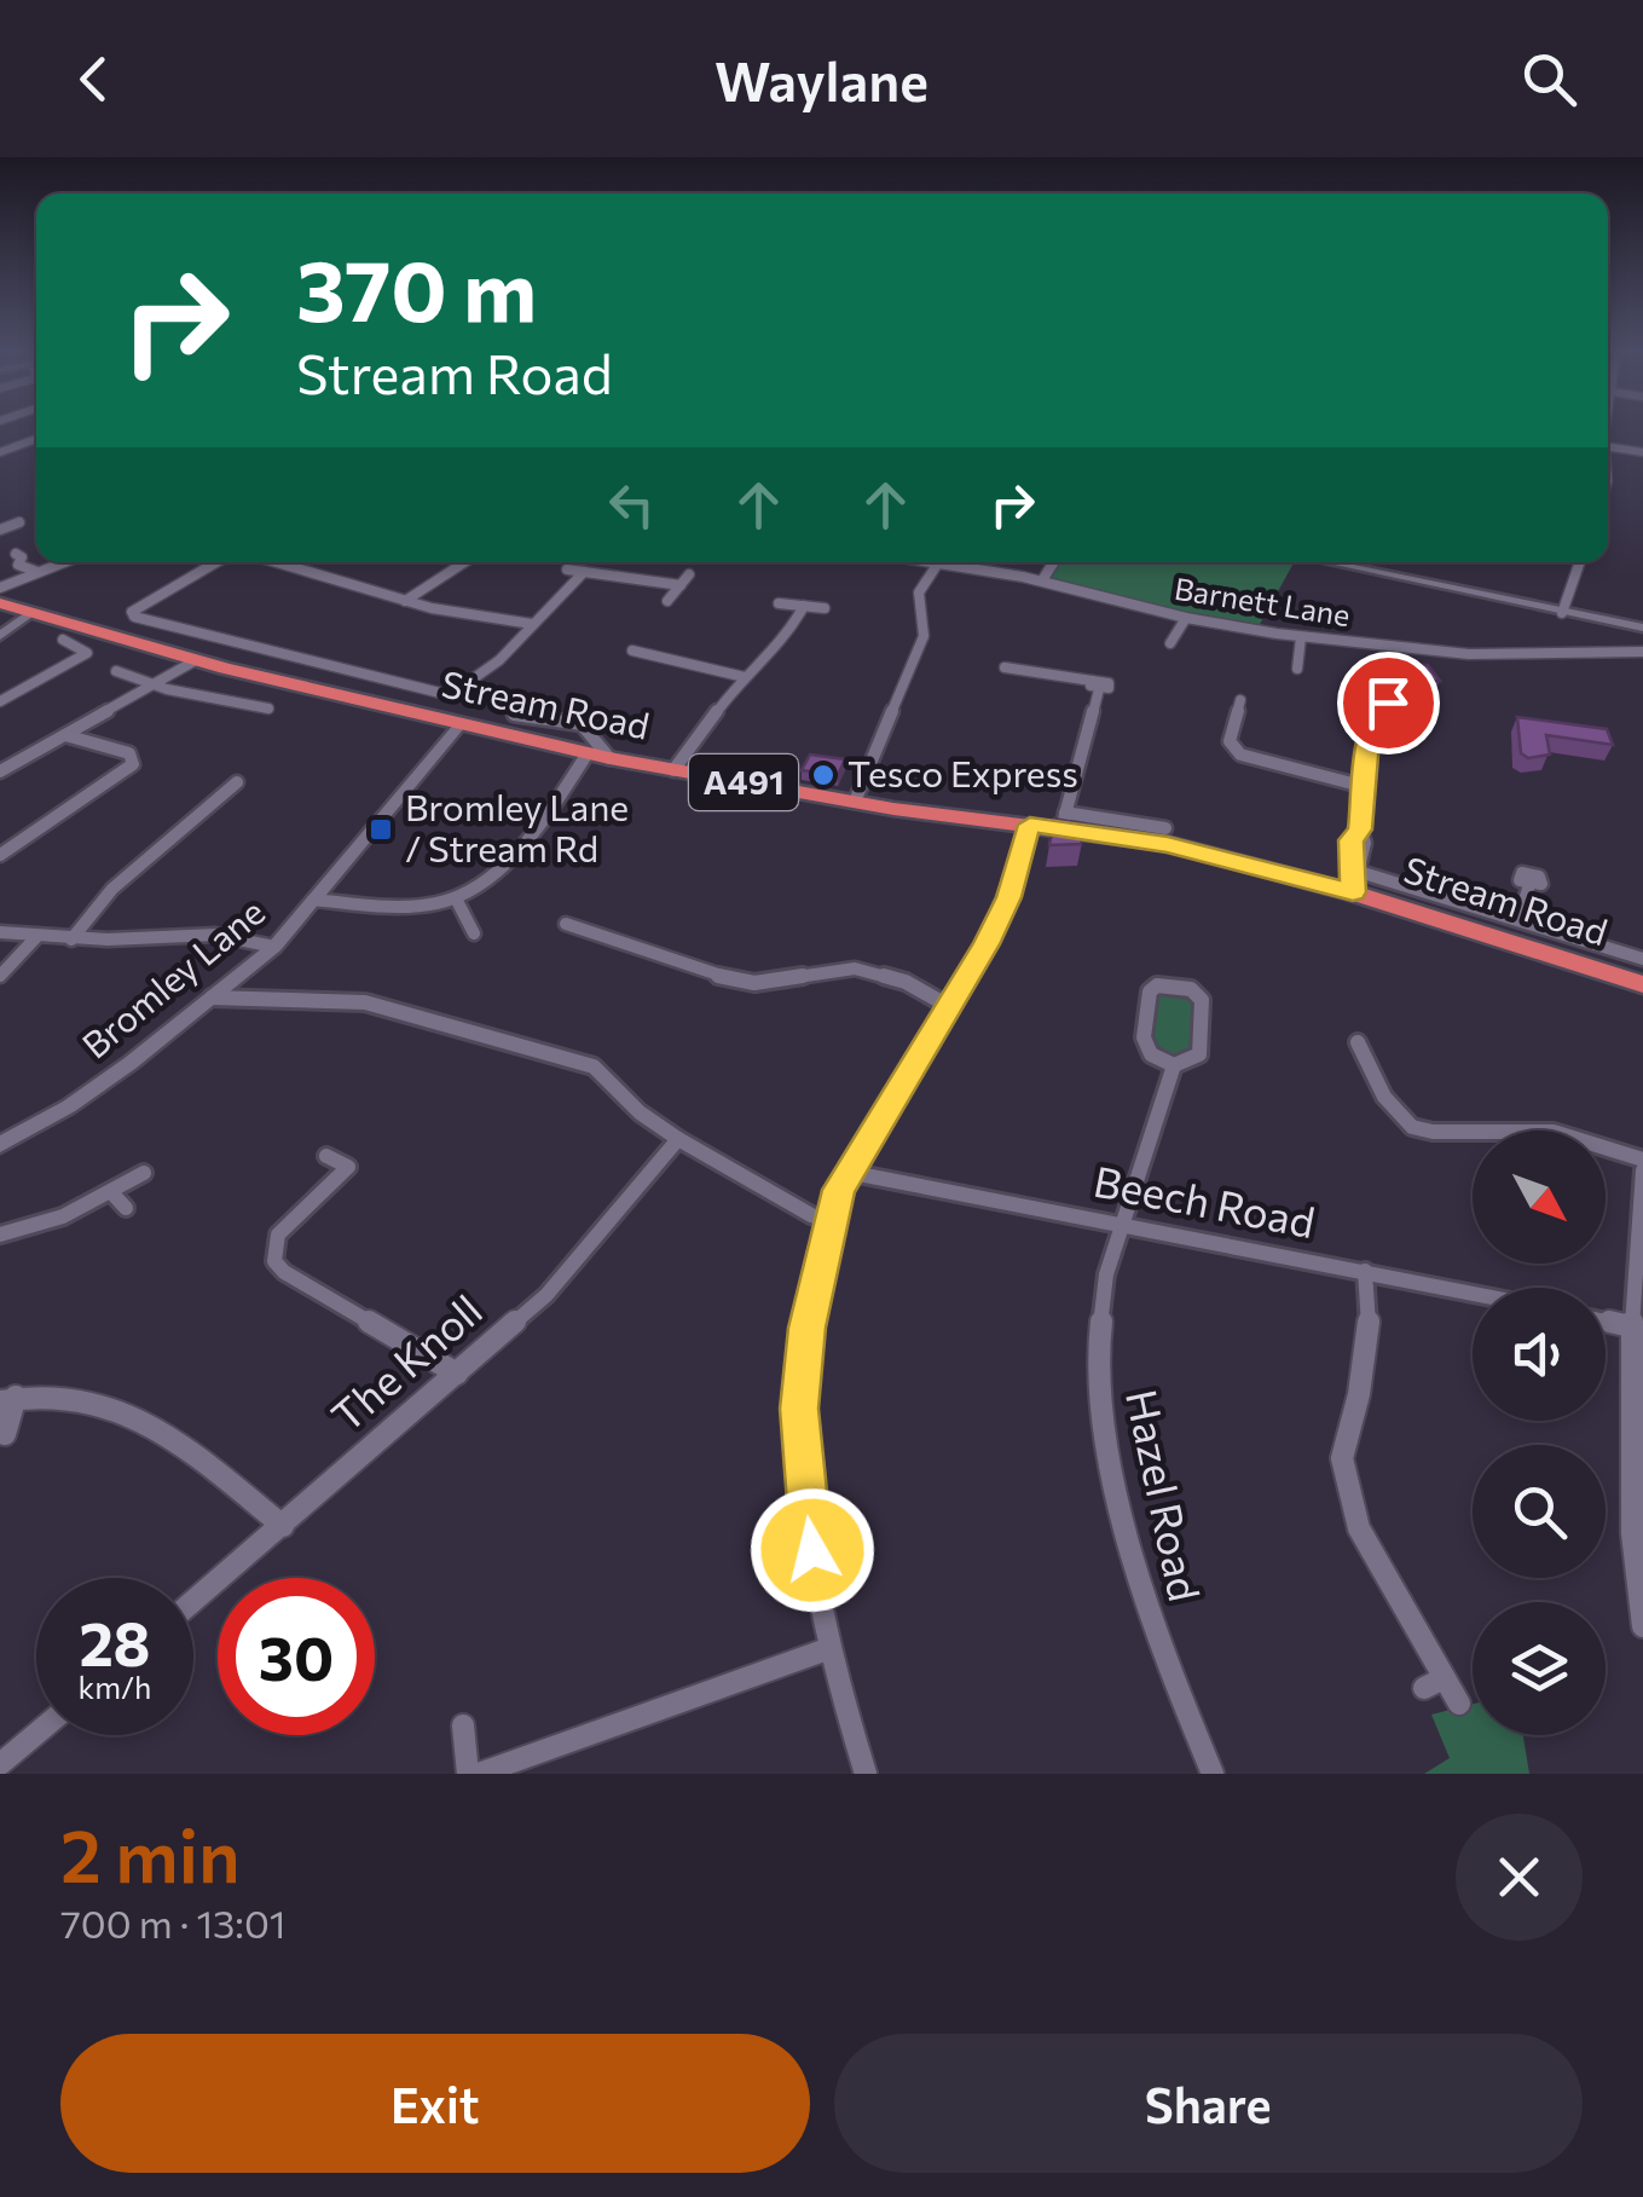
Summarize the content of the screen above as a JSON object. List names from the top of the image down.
{
  "streets": {
    "highway": ["Stream Road", "A491"],
    "street": [
      "Barnett Lane",
      "Bromley Lane",
      "Beech Road",
      "The Knoll",
      "Hazel Road"
    ]
  },
  "crossings": [
    ["Stream Road", "Bromley Lane"],
    ["Beech Road", "Hazel Road"]
  ],
  "places": {
    "other": ["Tesco Express"],
    "transit": ["Bromley Lane / Stream Rd"]
  },
  "north": "bottom right",
  "page": {
    "header": "Waylane",
    "turn": ["370 m", "Stream Road"],
    "speed": "28 km/h",
    "limit": "30",
    "heading": ["2 min", "700 m · 13:01"],
    "buttons": ["Exit", "Share"]
  }
}
